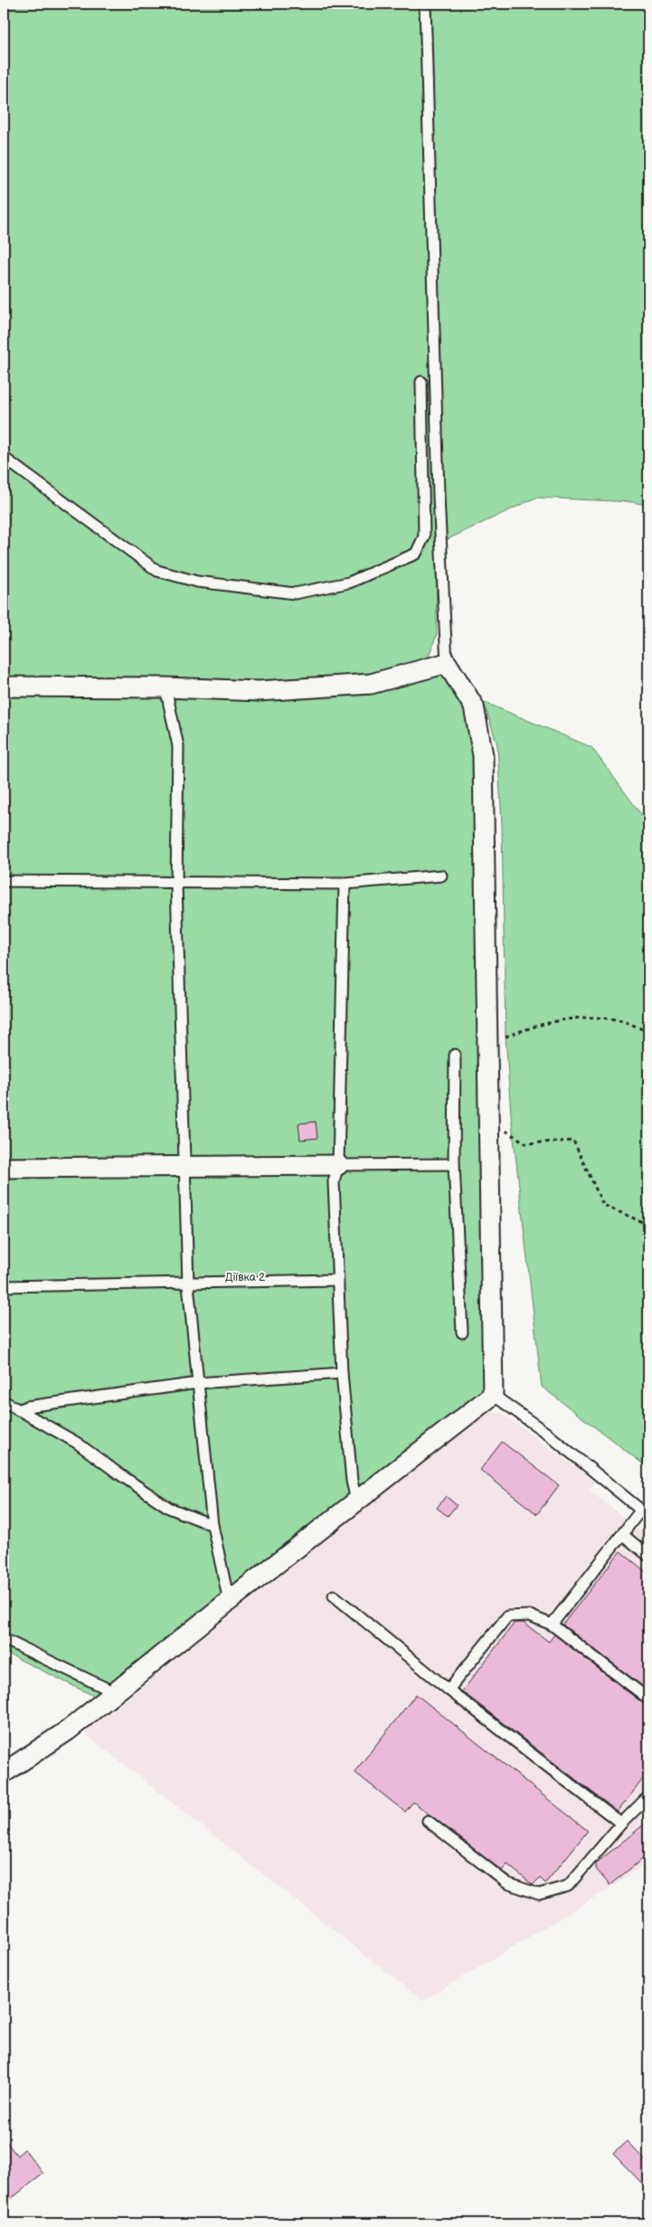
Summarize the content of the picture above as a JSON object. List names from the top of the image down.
{
  "parks": ["Діївка 2"]
}
